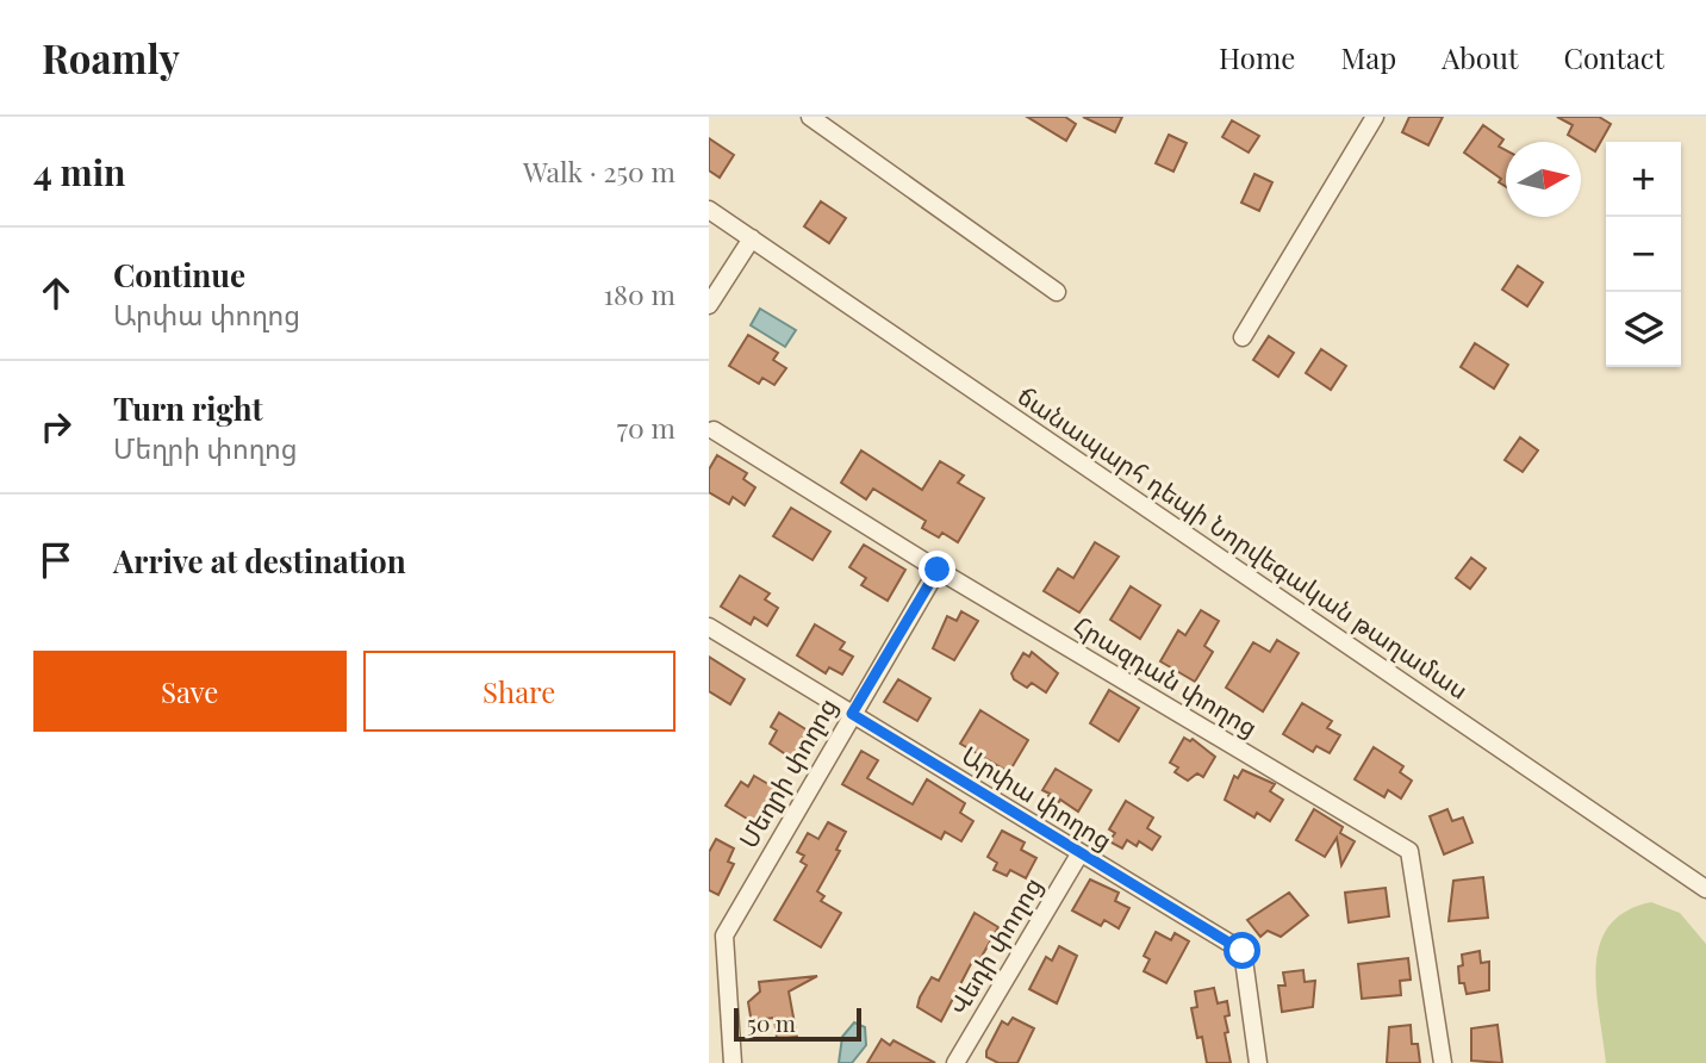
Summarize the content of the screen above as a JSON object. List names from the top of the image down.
{
  "streets": {
    "street": [
      "ճանապարհ դեպի Նորվեգական թաղամաս",
      "Հրազդան փողոց",
      "Մեղրի փողոց",
      "Արփա փողոց",
      "Վեդի փողոց"
    ]
  },
  "crossings": [
    ["Հրազդան փողոց", "Մեղրի փողոց"],
    ["Մեղրի փողոց", "Արփա փողոց"],
    ["Արփա փողոց", "Վեդի փողոց"]
  ],
  "scale_bar": "50 m",
  "north": "right",
  "page": {
    "header": "Roamly",
    "nav": [
      "Home",
      "Map",
      "About",
      "Contact"
    ],
    "heading": ["4 min", "Walk · 250 m"],
    "map_buttons": ["+", "−"],
    "list": [
      ["Continue", "Արփա փողոց", "180 m"],
      ["Turn right", "Մեղրի փողոց", "70 m"],
      "Arrive at destination"
    ],
    "buttons": ["Save", "Share"],
    "scale": "50 m"
  }
}
